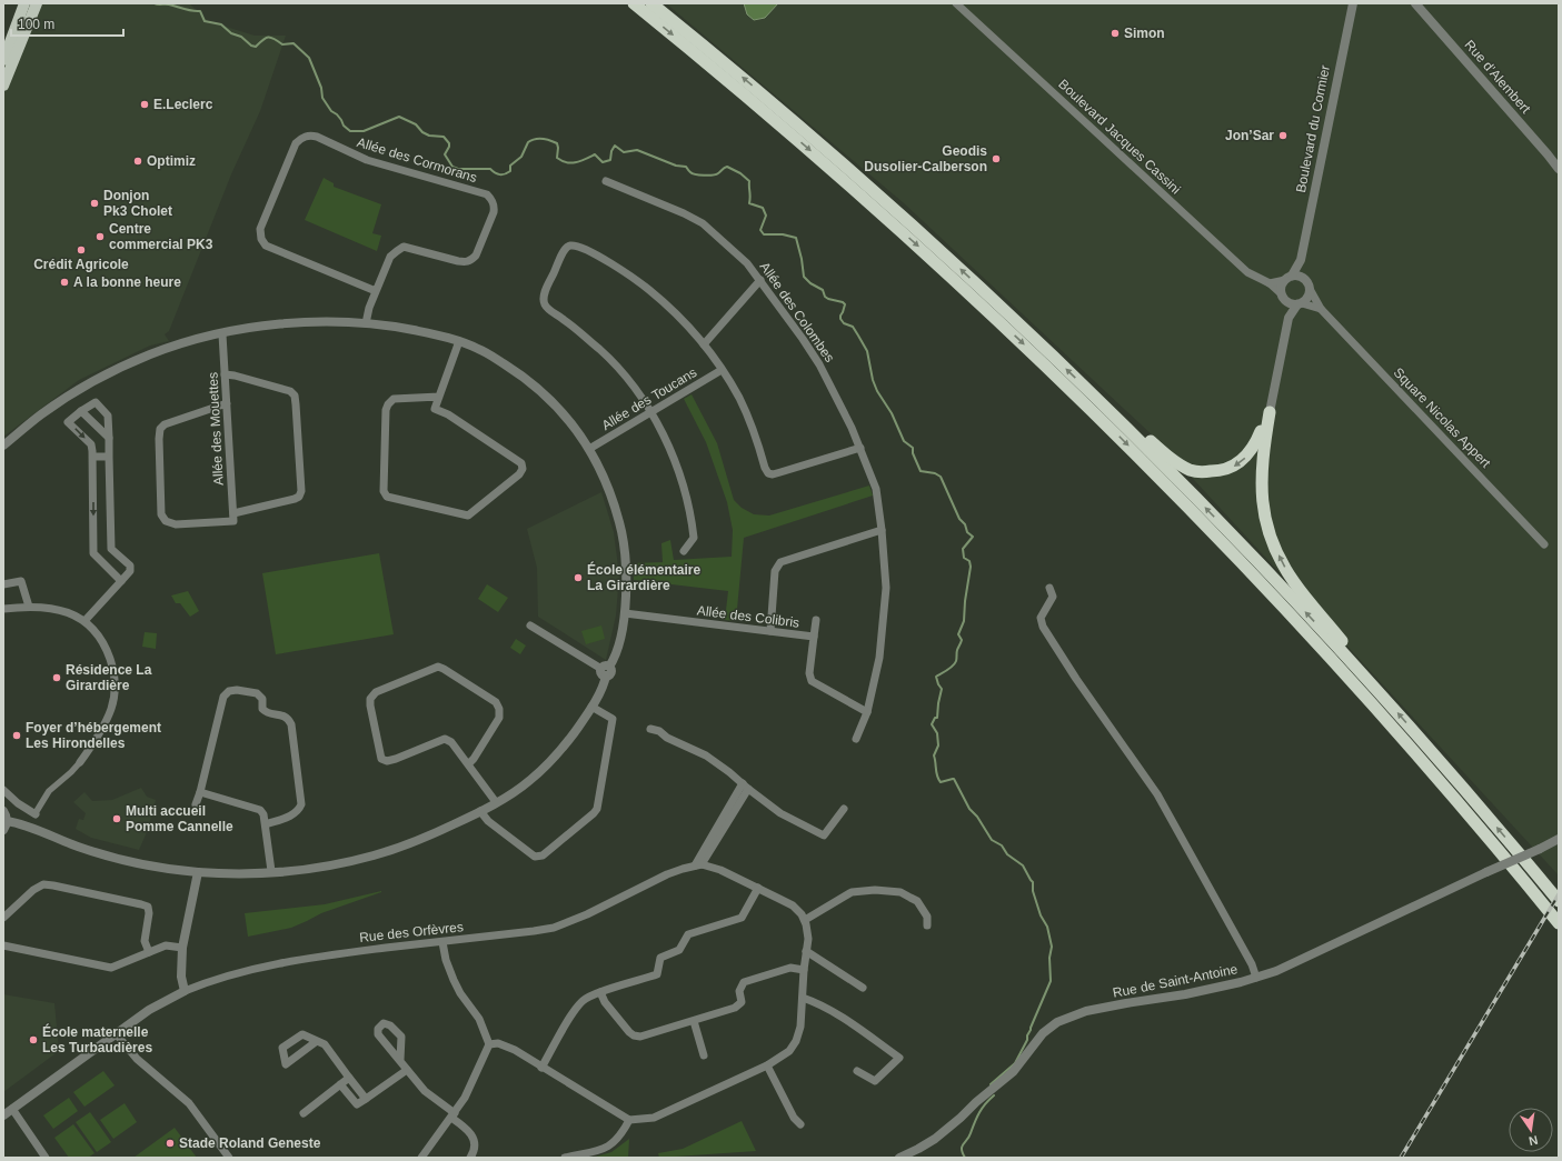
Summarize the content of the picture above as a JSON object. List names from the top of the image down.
{
  "streets": {
    "street": [
      "Rue d’Alembert",
      "Boulevard du Cormier",
      "Boulevard Jacques Cassini",
      "Allée des Cormorans",
      "Allée des Colombes",
      "Allée des Toucans",
      "Square Nicolas Appert",
      "Allée des Mouettes",
      "Allée des Colibris",
      "Rue des Orfèvres",
      "Rue de Saint-Antoine"
    ]
  },
  "crossings": [
    ["Boulevard du Cormier", "Boulevard Jacques Cassini"],
    ["Boulevard du Cormier", "Square Nicolas Appert"],
    ["Boulevard Jacques Cassini", "Square Nicolas Appert"],
    ["Allée des Colombes", "Allée des Colibris"]
  ],
  "places": [
    "Simon",
    "E.Leclerc",
    "Jon’Sar",
    "Geodis Dusolier-Calberson",
    "Optimiz",
    "Donjon Pk3 Cholet",
    "Centre commercial PK3",
    "Crédit Agricole",
    "A la bonne heure",
    "École élémentaire La Girardière",
    "Résidence La Girardière",
    "Foyer d’hébergement Les Hirondelles",
    "Multi accueil Pomme Cannelle",
    "École maternelle Les Turbaudières",
    "Stade Roland Geneste"
  ],
  "scale_bar": "100 m",
  "north": "bottom"
}
